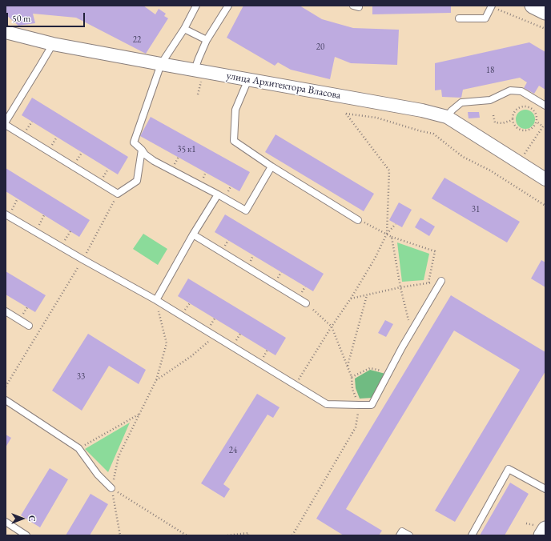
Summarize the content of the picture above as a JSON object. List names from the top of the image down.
{
  "streets": {
    "street": ["улица Архитектора Власова"]
  },
  "house_numbers": [
    "22",
    "20",
    "18",
    "35 к1",
    "31",
    "33",
    "24"
  ],
  "scale_bar": "50 m",
  "north": "right"
}
